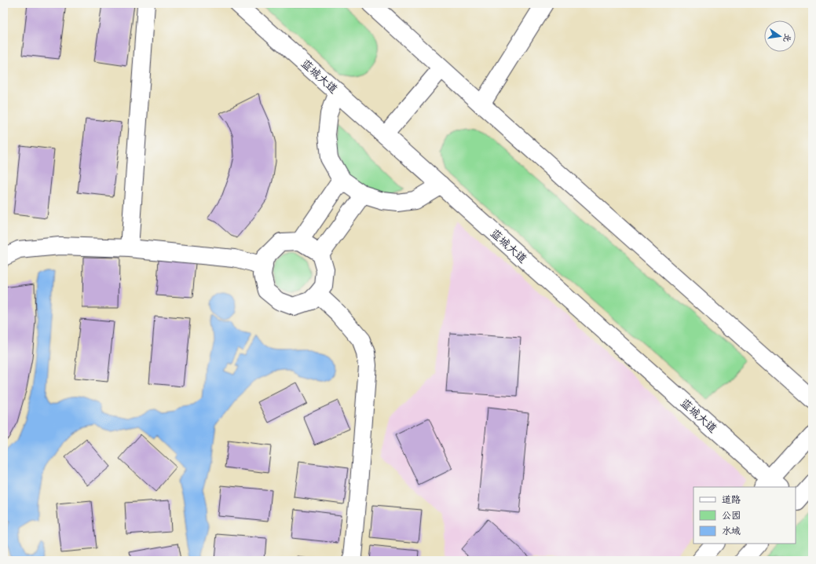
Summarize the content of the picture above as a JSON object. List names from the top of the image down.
{
  "streets": {
    "main road": ["蓝城大道"]
  },
  "legend": ["道路", "公园", "水域"],
  "north": "right"
}
